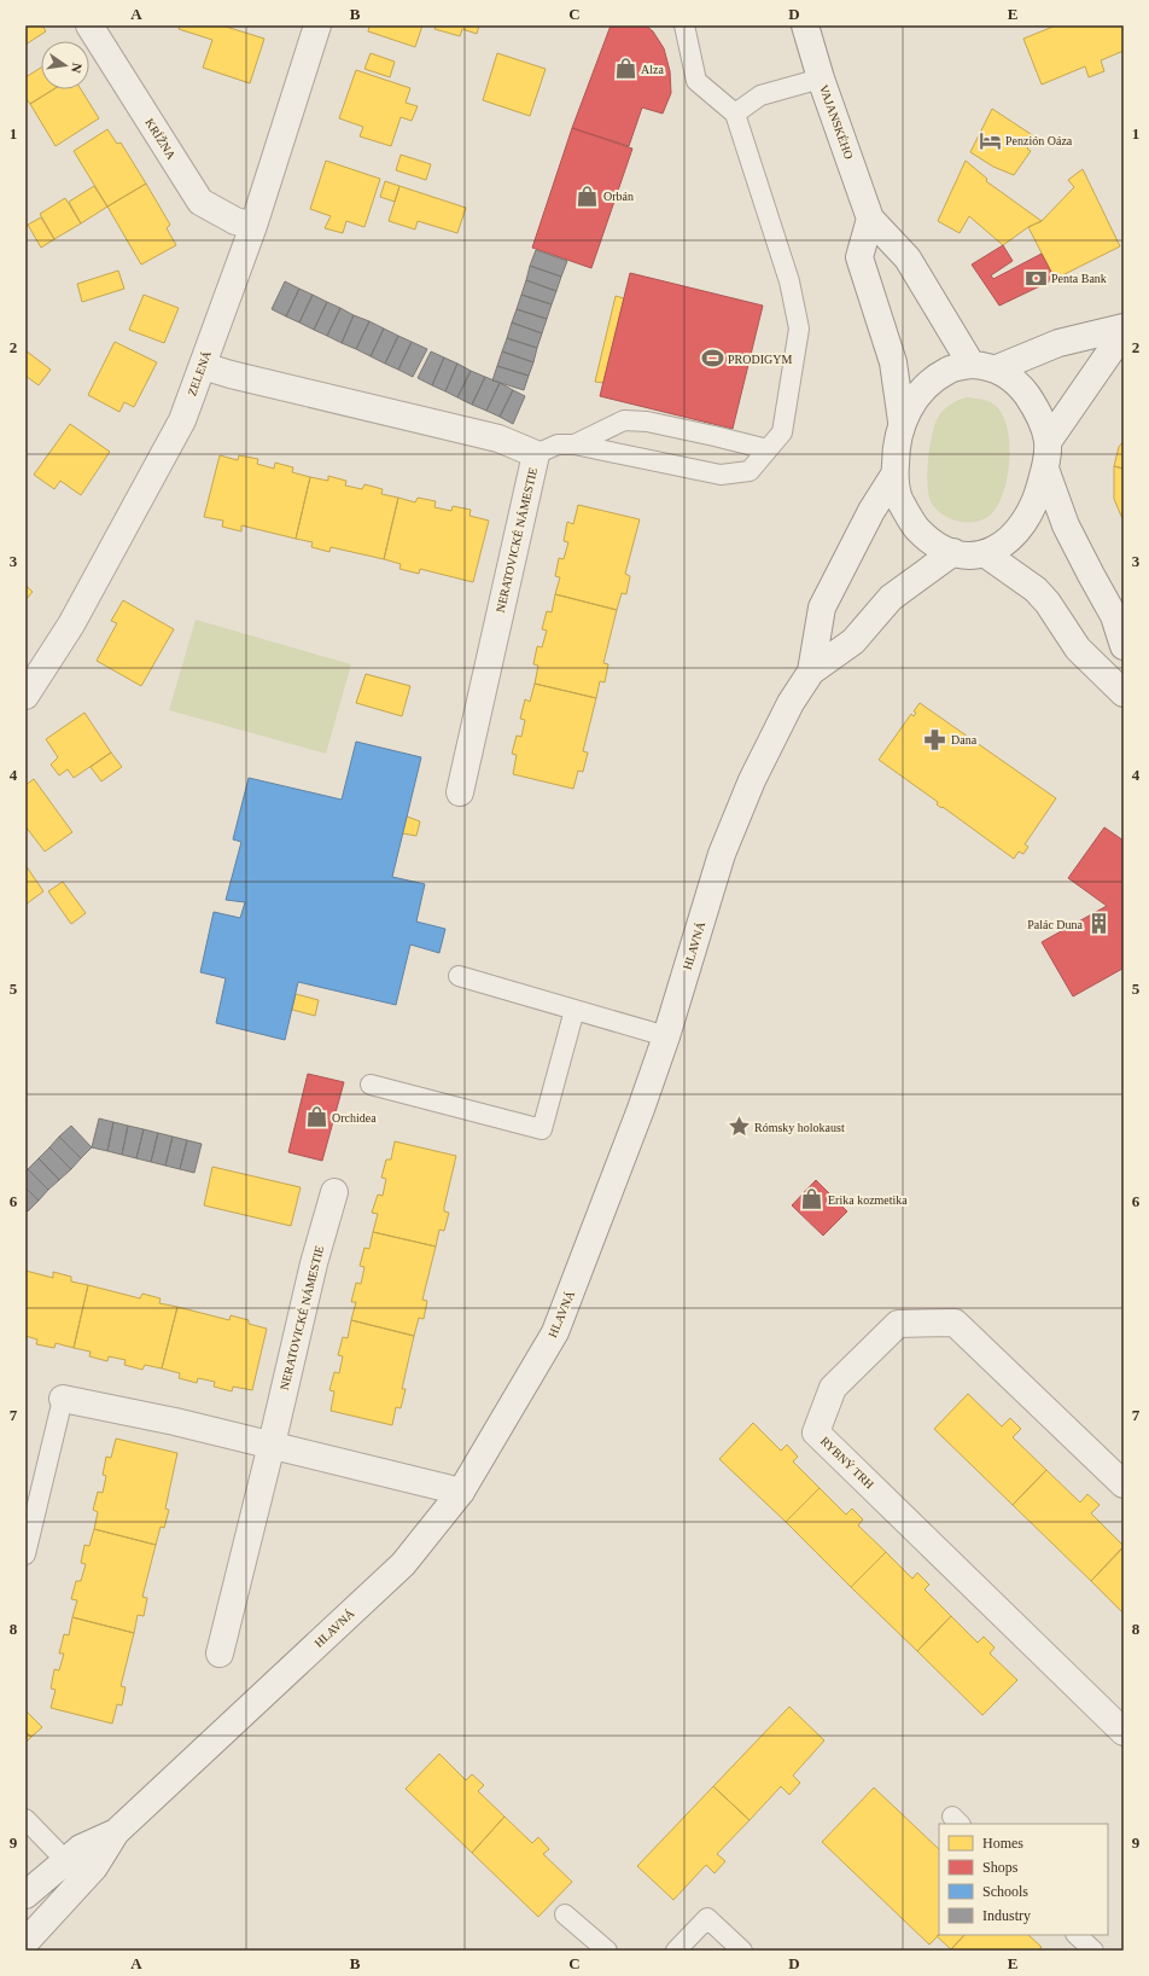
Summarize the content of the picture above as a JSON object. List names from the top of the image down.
{
  "streets": {
    "main road": [
      "VAJANSKÉHO",
      "KRÍŽNA",
      "ZELENÁ",
      "NERATOVICKÉ NÁMESTIE",
      "HLAVNÁ",
      "RYBNÝ TRH"
    ]
  },
  "crossings": [
    ["KRÍŽNA", "ZELENÁ"],
    ["ZELENÁ", "NERATOVICKÉ NÁMESTIE"]
  ],
  "places": {
    "shop": [
      "Alza",
      "Orbán",
      "Orchidea",
      "Erika kozmetika"
    ],
    "hotel": ["Penzión Oáza"],
    "bank": ["Penta Bank"],
    "sports": ["PRODIGYM"],
    "pharmacy": ["Dana"],
    "building": ["Palác Duna"],
    "place": ["Rómsky holokaust"]
  },
  "legend": [
    "Homes",
    "Shops",
    "Schools",
    "Industry"
  ],
  "north": "right",
  "grid": {
    "columns": [
      "A",
      "B",
      "C",
      "D",
      "E"
    ],
    "rows": [
      "1",
      "2",
      "3",
      "4",
      "5",
      "6",
      "7",
      "8",
      "9"
    ]
  }
}
